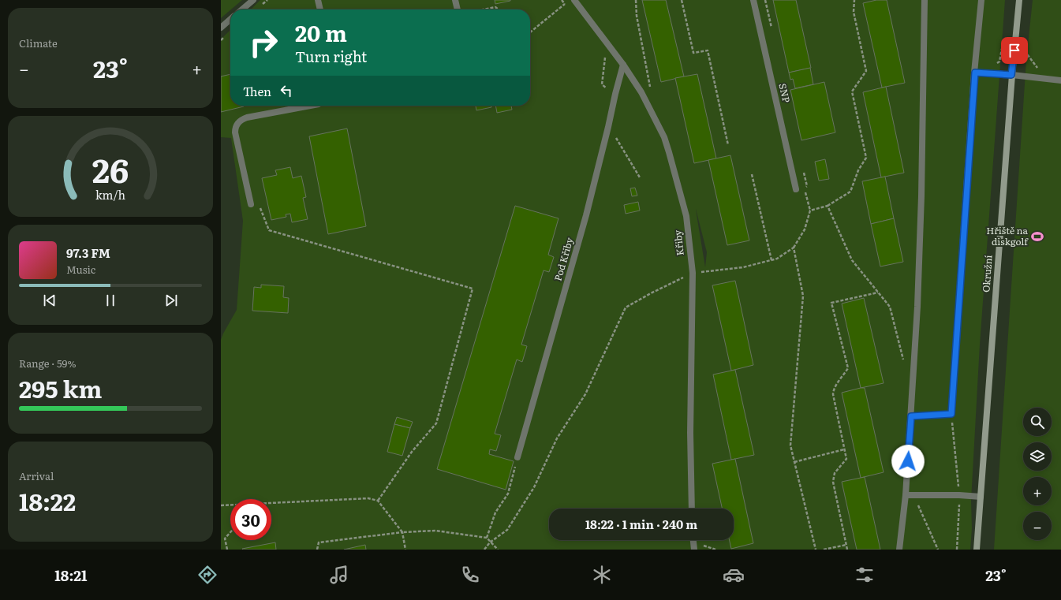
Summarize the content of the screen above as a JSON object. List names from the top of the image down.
{
  "streets": {
    "street": [
      "SNP",
      "Křiby",
      "Pod Křiby",
      "Okružní"
    ]
  },
  "crossings": [
    ["Křiby", "Pod Křiby"]
  ],
  "places": {
    "sports": ["Hřiště na diskgolf"]
  },
  "page": {
    "tile": [
      "Climate",
      ["Range · 59%", "295 km"],
      ["Arrival", "18:22"]
    ],
    "turn": ["20 m", "Turn right"],
    "heat": ["−", "23°", "+"],
    "then": "Then",
    "song": ["97.3 FM", "Music"],
    "map_buttons": ["+", "−"],
    "limit": "30",
    "trip": "18:22 · 1 min · 240 m",
    "tabs": ["18:21", "23°"],
    "gauge": ["26", "km/h"]
  }
}
